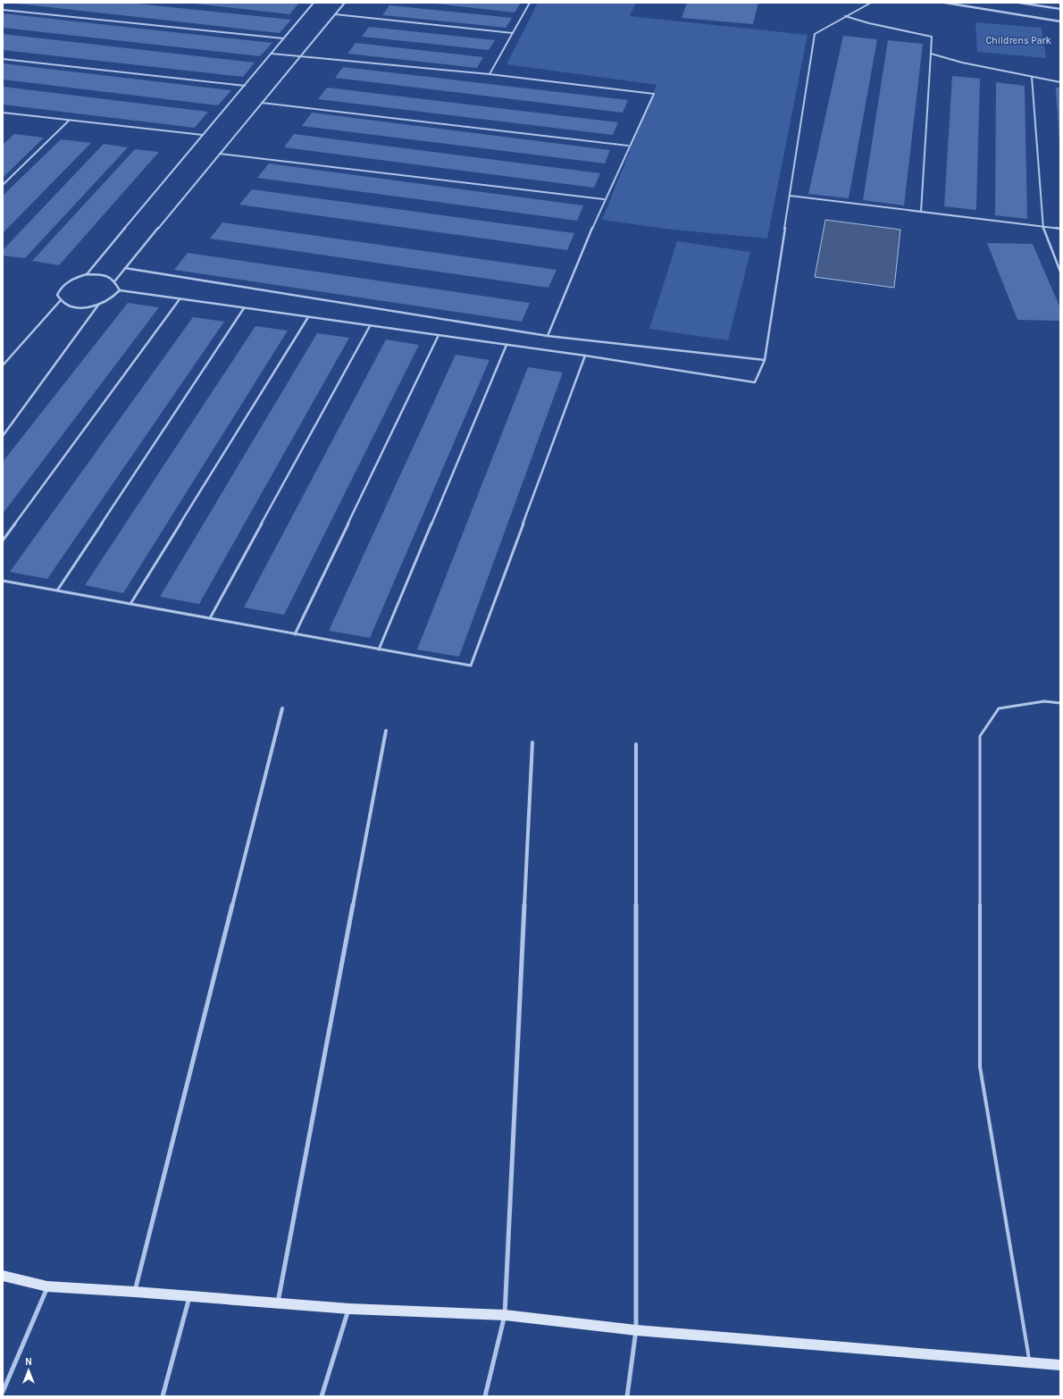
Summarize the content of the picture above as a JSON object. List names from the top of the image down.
{
  "parks": ["Childrens Park"],
  "north": "top"
}
